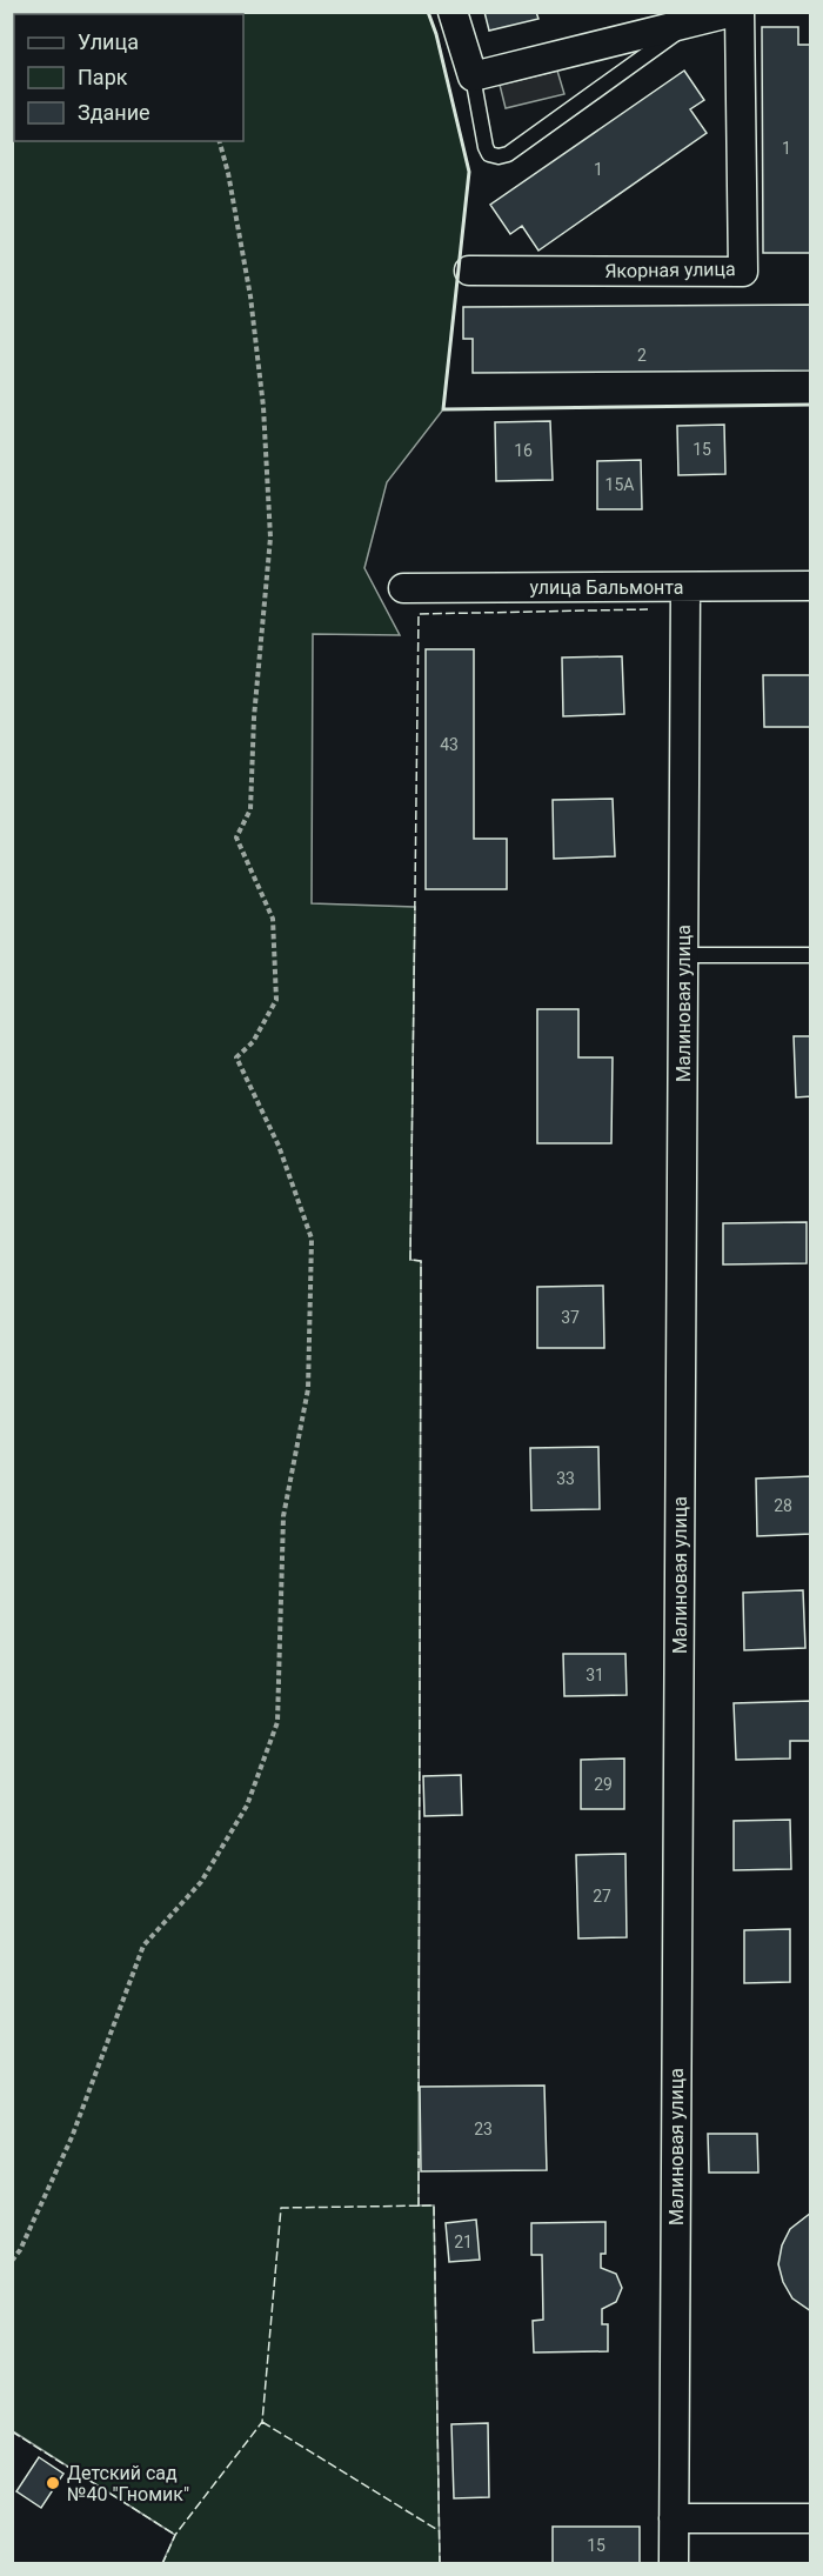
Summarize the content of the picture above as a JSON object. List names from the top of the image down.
{
  "streets": {
    "street": ["Якорная улица", "улица Бальмонта", "Малиновая улица"]
  },
  "crossings": [
    ["улица Бальмонта", "Малиновая улица"]
  ],
  "places": ["Детский сад №40 \"Гномик\""],
  "house_numbers": [
    "1",
    "1",
    "2",
    "15",
    "16",
    "15А",
    "43",
    "37",
    "33",
    "28",
    "31",
    "29",
    "27",
    "23",
    "21",
    "15"
  ],
  "legend": ["Улица", "Парк", "Здание"]
}
